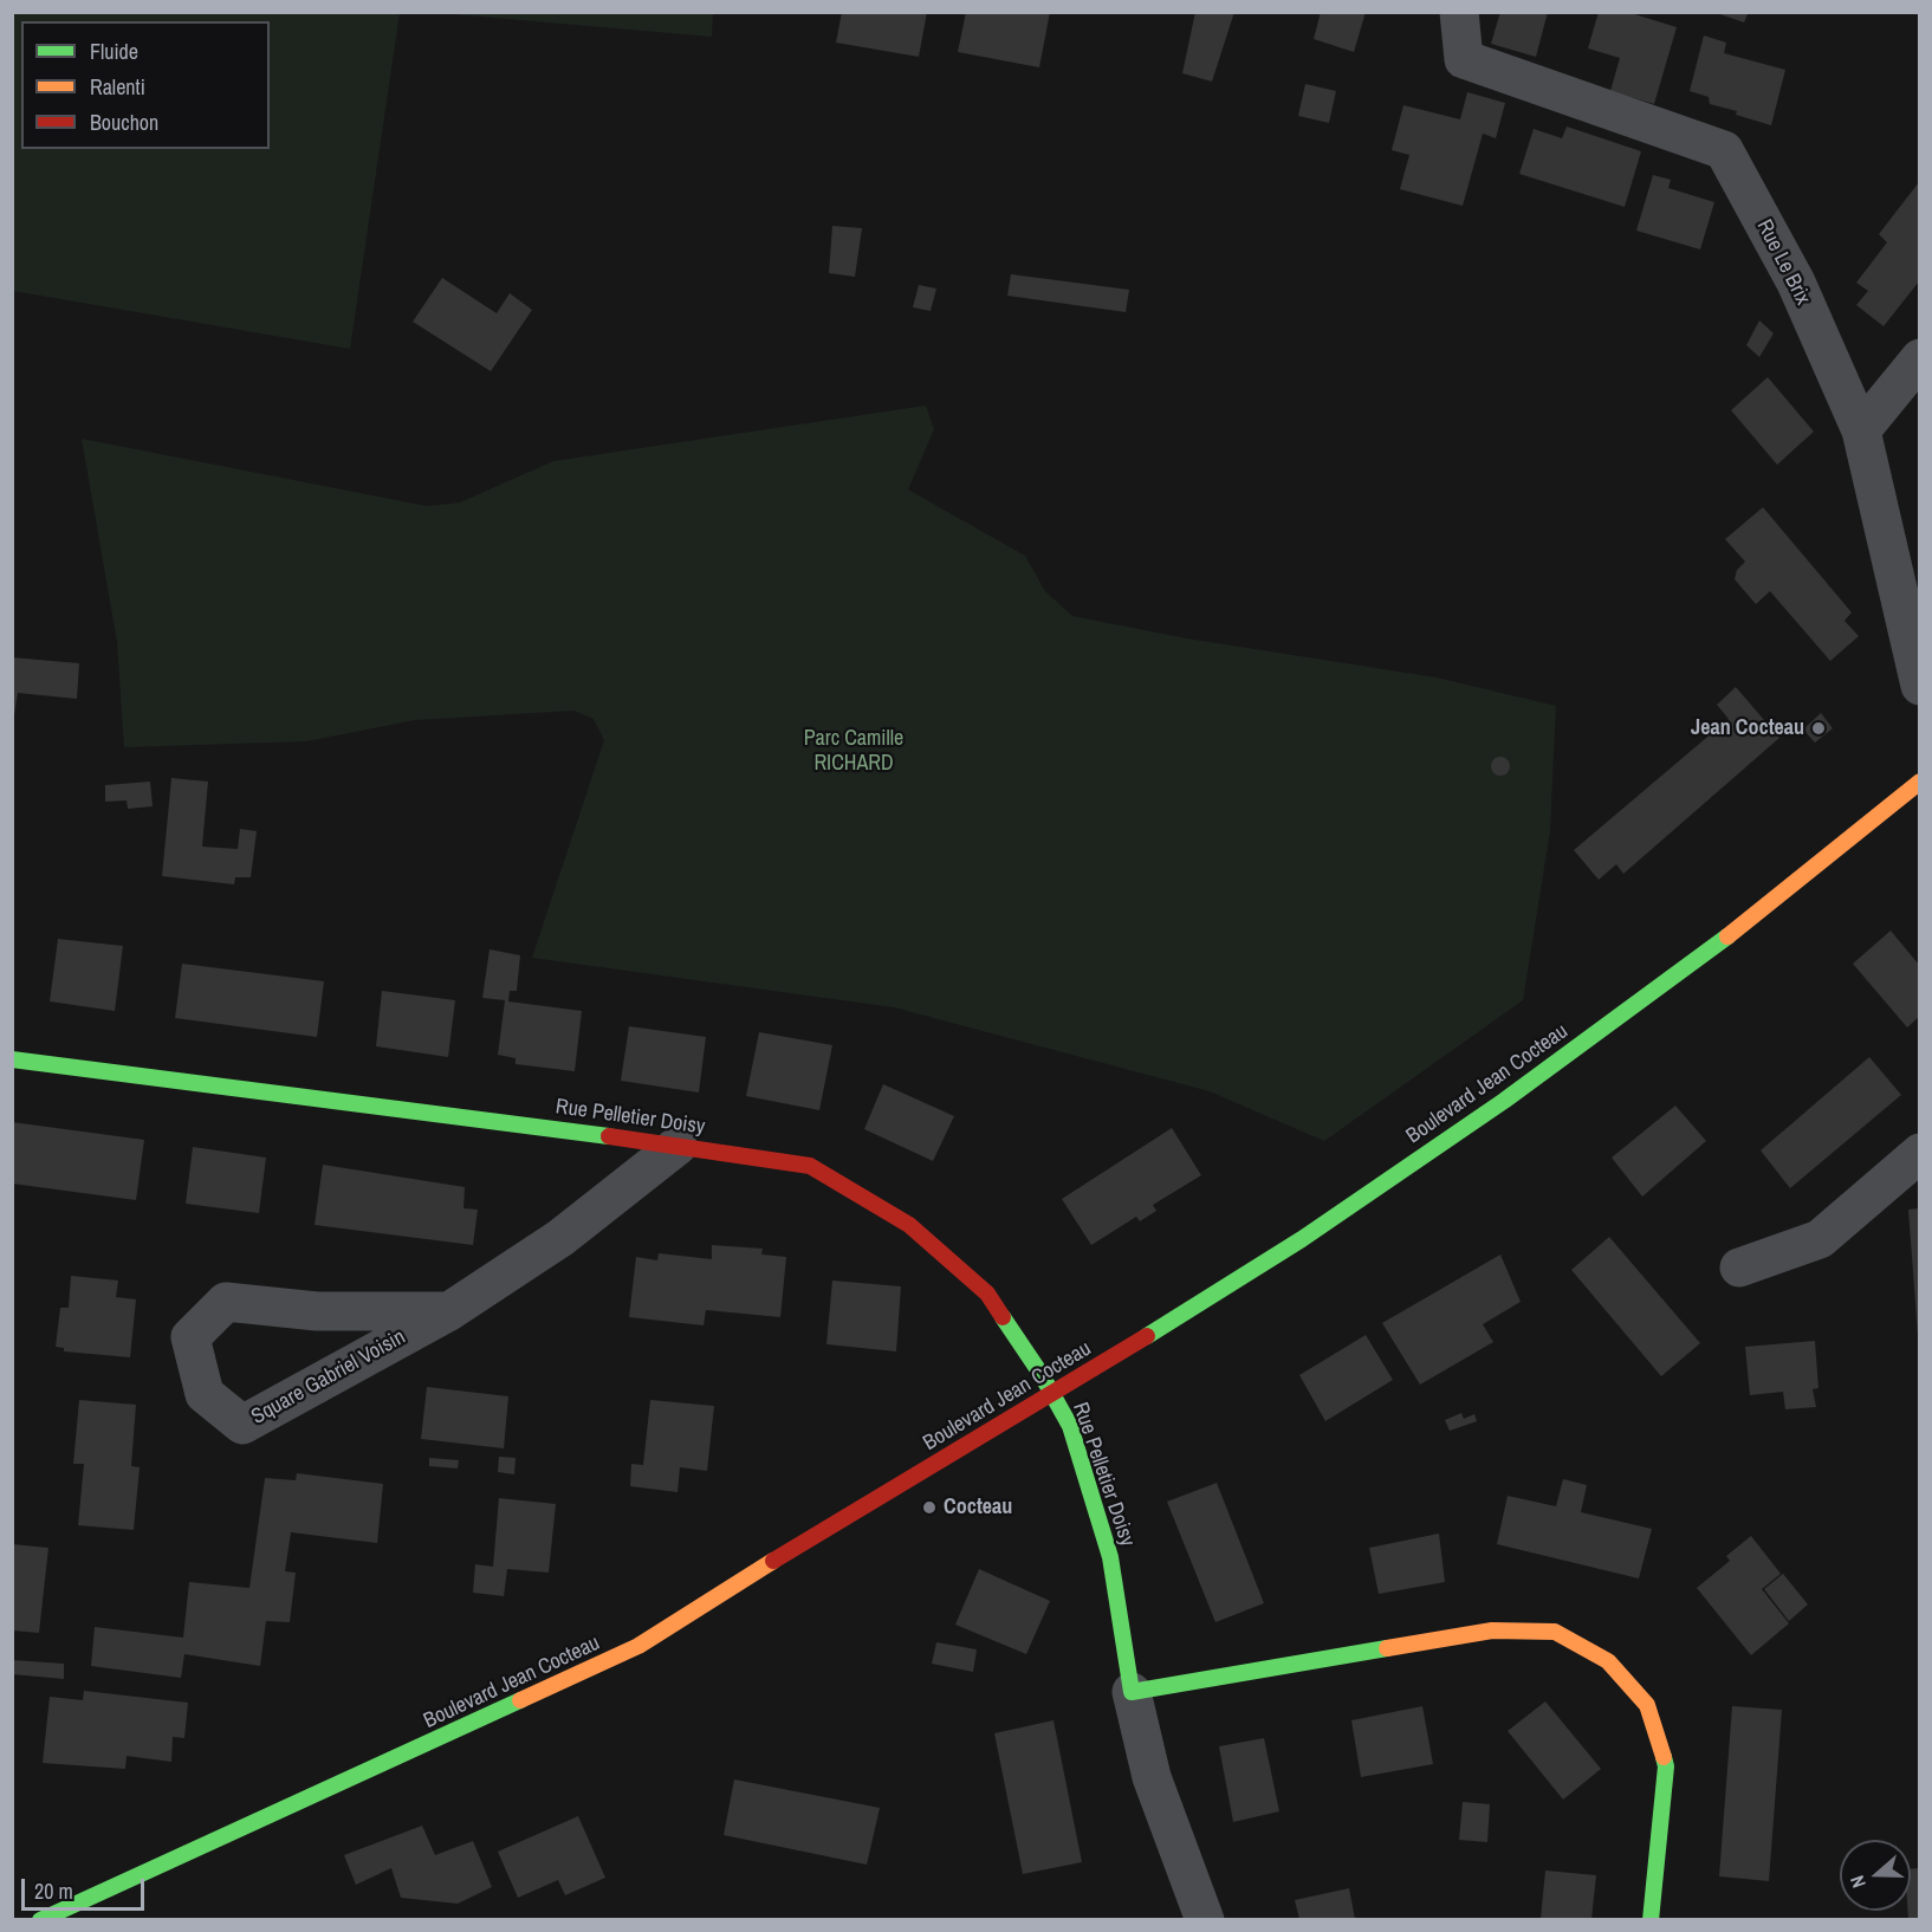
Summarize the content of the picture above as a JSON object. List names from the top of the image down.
{
  "streets": {
    "street": [
      "Rue Le Brix",
      "Boulevard Jean Cocteau",
      "Rue Pelletier Doisy",
      "Square Gabriel Voisin"
    ]
  },
  "crossings": [
    ["Boulevard Jean Cocteau", "Rue Pelletier Doisy"],
    ["Rue Pelletier Doisy", "Square Gabriel Voisin"]
  ],
  "parks": ["Parc Camille RICHARD"],
  "places": ["Jean Cocteau", "Cocteau"],
  "legend": ["Fluide", "Ralenti", "Bouchon"],
  "scale_bar": "20 m",
  "north": "left"
}
